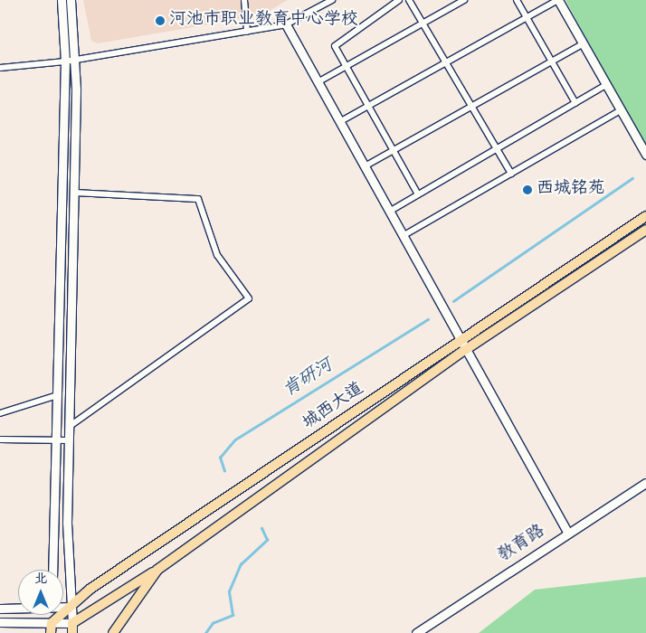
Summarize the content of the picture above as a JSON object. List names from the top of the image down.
{
  "streets": {
    "main road": ["城西大道", "教育路"]
  },
  "water": ["肯研河"],
  "places": ["河池市职业教育中心学校", "西城铭苑"],
  "north": "top"
}
